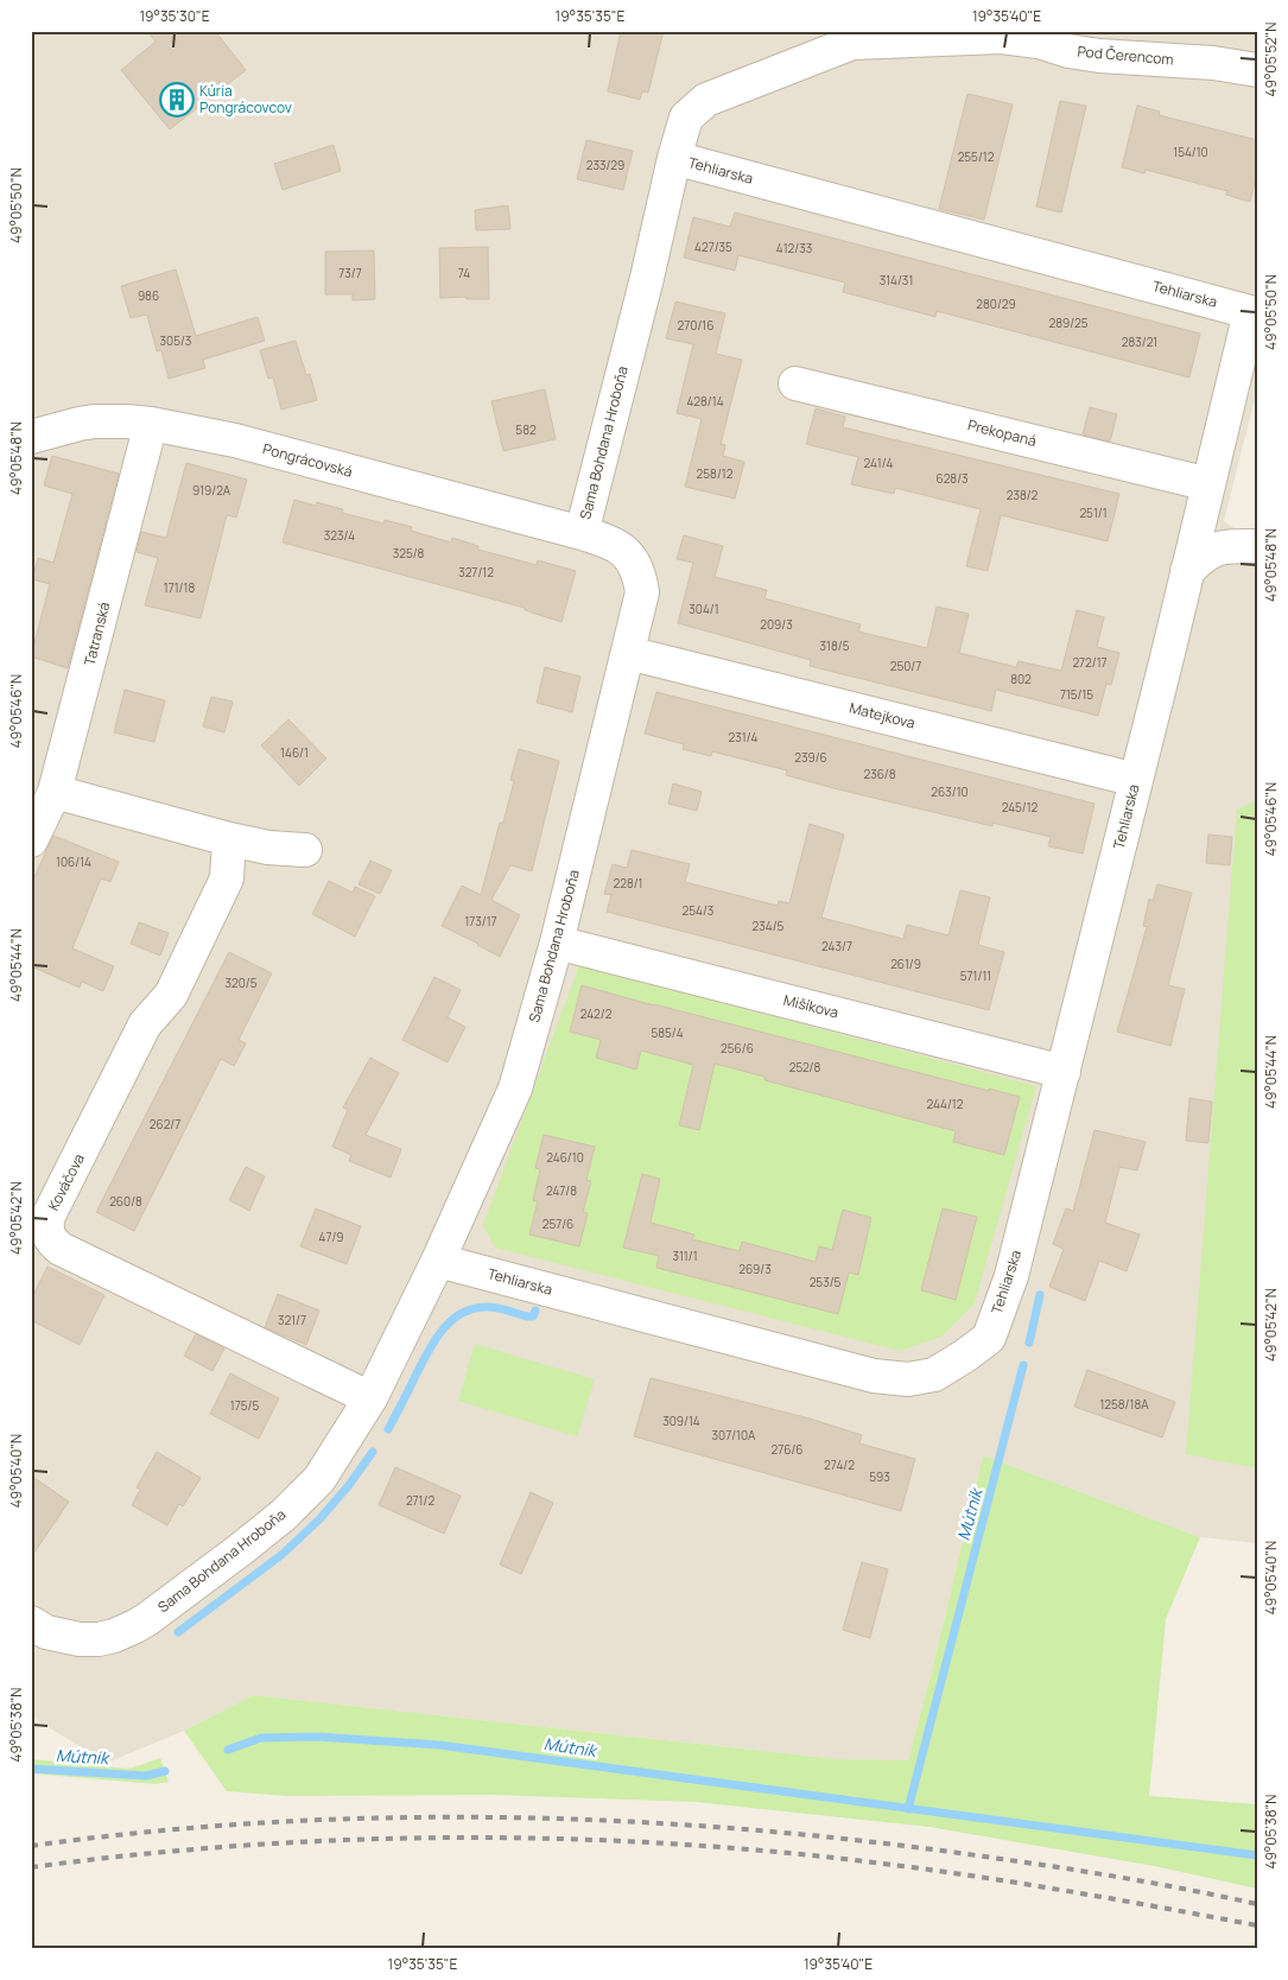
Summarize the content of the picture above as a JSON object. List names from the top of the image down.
{
  "streets": {
    "street": [
      "Pod Čerencom",
      "Tehliarska",
      "Prekopaná",
      "Sama Bohdana Hroboňa",
      "Pongrácovská",
      "Tatranská",
      "Matejkova",
      "Mišíkova",
      "Kováčova"
    ]
  },
  "crossings": [
    ["Pod Čerencom", "Tehliarska"],
    ["Pod Čerencom", "Sama Bohdana Hroboňa"],
    ["Tehliarska", "Prekopaná"],
    ["Tehliarska", "Sama Bohdana Hroboňa"],
    ["Tehliarska", "Matejkova"],
    ["Tehliarska", "Mišíkova"],
    ["Sama Bohdana Hroboňa", "Pongrácovská"],
    ["Sama Bohdana Hroboňa", "Matejkova"],
    ["Sama Bohdana Hroboňa", "Mišíkova"],
    ["Sama Bohdana Hroboňa", "Kováčova"],
    ["Pongrácovská", "Tatranská"]
  ],
  "water": ["Mútnik"],
  "places": {
    "building": ["Kúria Pongrácovcov"]
  },
  "house_numbers": [
    "154/10",
    "255/12",
    "233/29",
    "427/35",
    "412/33",
    "73/7",
    "74",
    "314/31",
    "986",
    "280/29",
    "289/25",
    "270/16",
    "305/3",
    "283/21",
    "428/14",
    "582",
    "241/4",
    "258/12",
    "628/3",
    "919/2A",
    "238/2",
    "251/1",
    "323/4",
    "325/8",
    "327/12",
    "171/18",
    "304/1",
    "209/3",
    "318/5",
    "272/17",
    "250/7",
    "802",
    "715/15",
    "231/4",
    "146/1",
    "239/6",
    "236/8",
    "263/10",
    "245/12",
    "106/14",
    "228/1",
    "254/3",
    "173/17",
    "234/5",
    "243/7",
    "261/9",
    "571/11",
    "320/5",
    "242/2",
    "585/4",
    "256/6",
    "252/8",
    "244/12",
    "262/7",
    "246/10",
    "247/8",
    "260/8",
    "257/6",
    "47/9",
    "311/1",
    "269/3",
    "253/5",
    "321/7",
    "1258/18A",
    "175/5",
    "309/14",
    "307/10A",
    "276/6",
    "274/2",
    "593",
    "271/2"
  ],
  "coordinates": [
    "19°35'30\"E",
    "19°35'35\"E",
    "19°35'40\"E",
    "49°05'52\"N",
    "49°05'50\"N",
    "49°05'48\"N",
    "49°05'46\"N",
    "49°05'44\"N",
    "49°05'42\"N",
    "49°05'40\"N",
    "49°05'38\"N"
  ]
}
